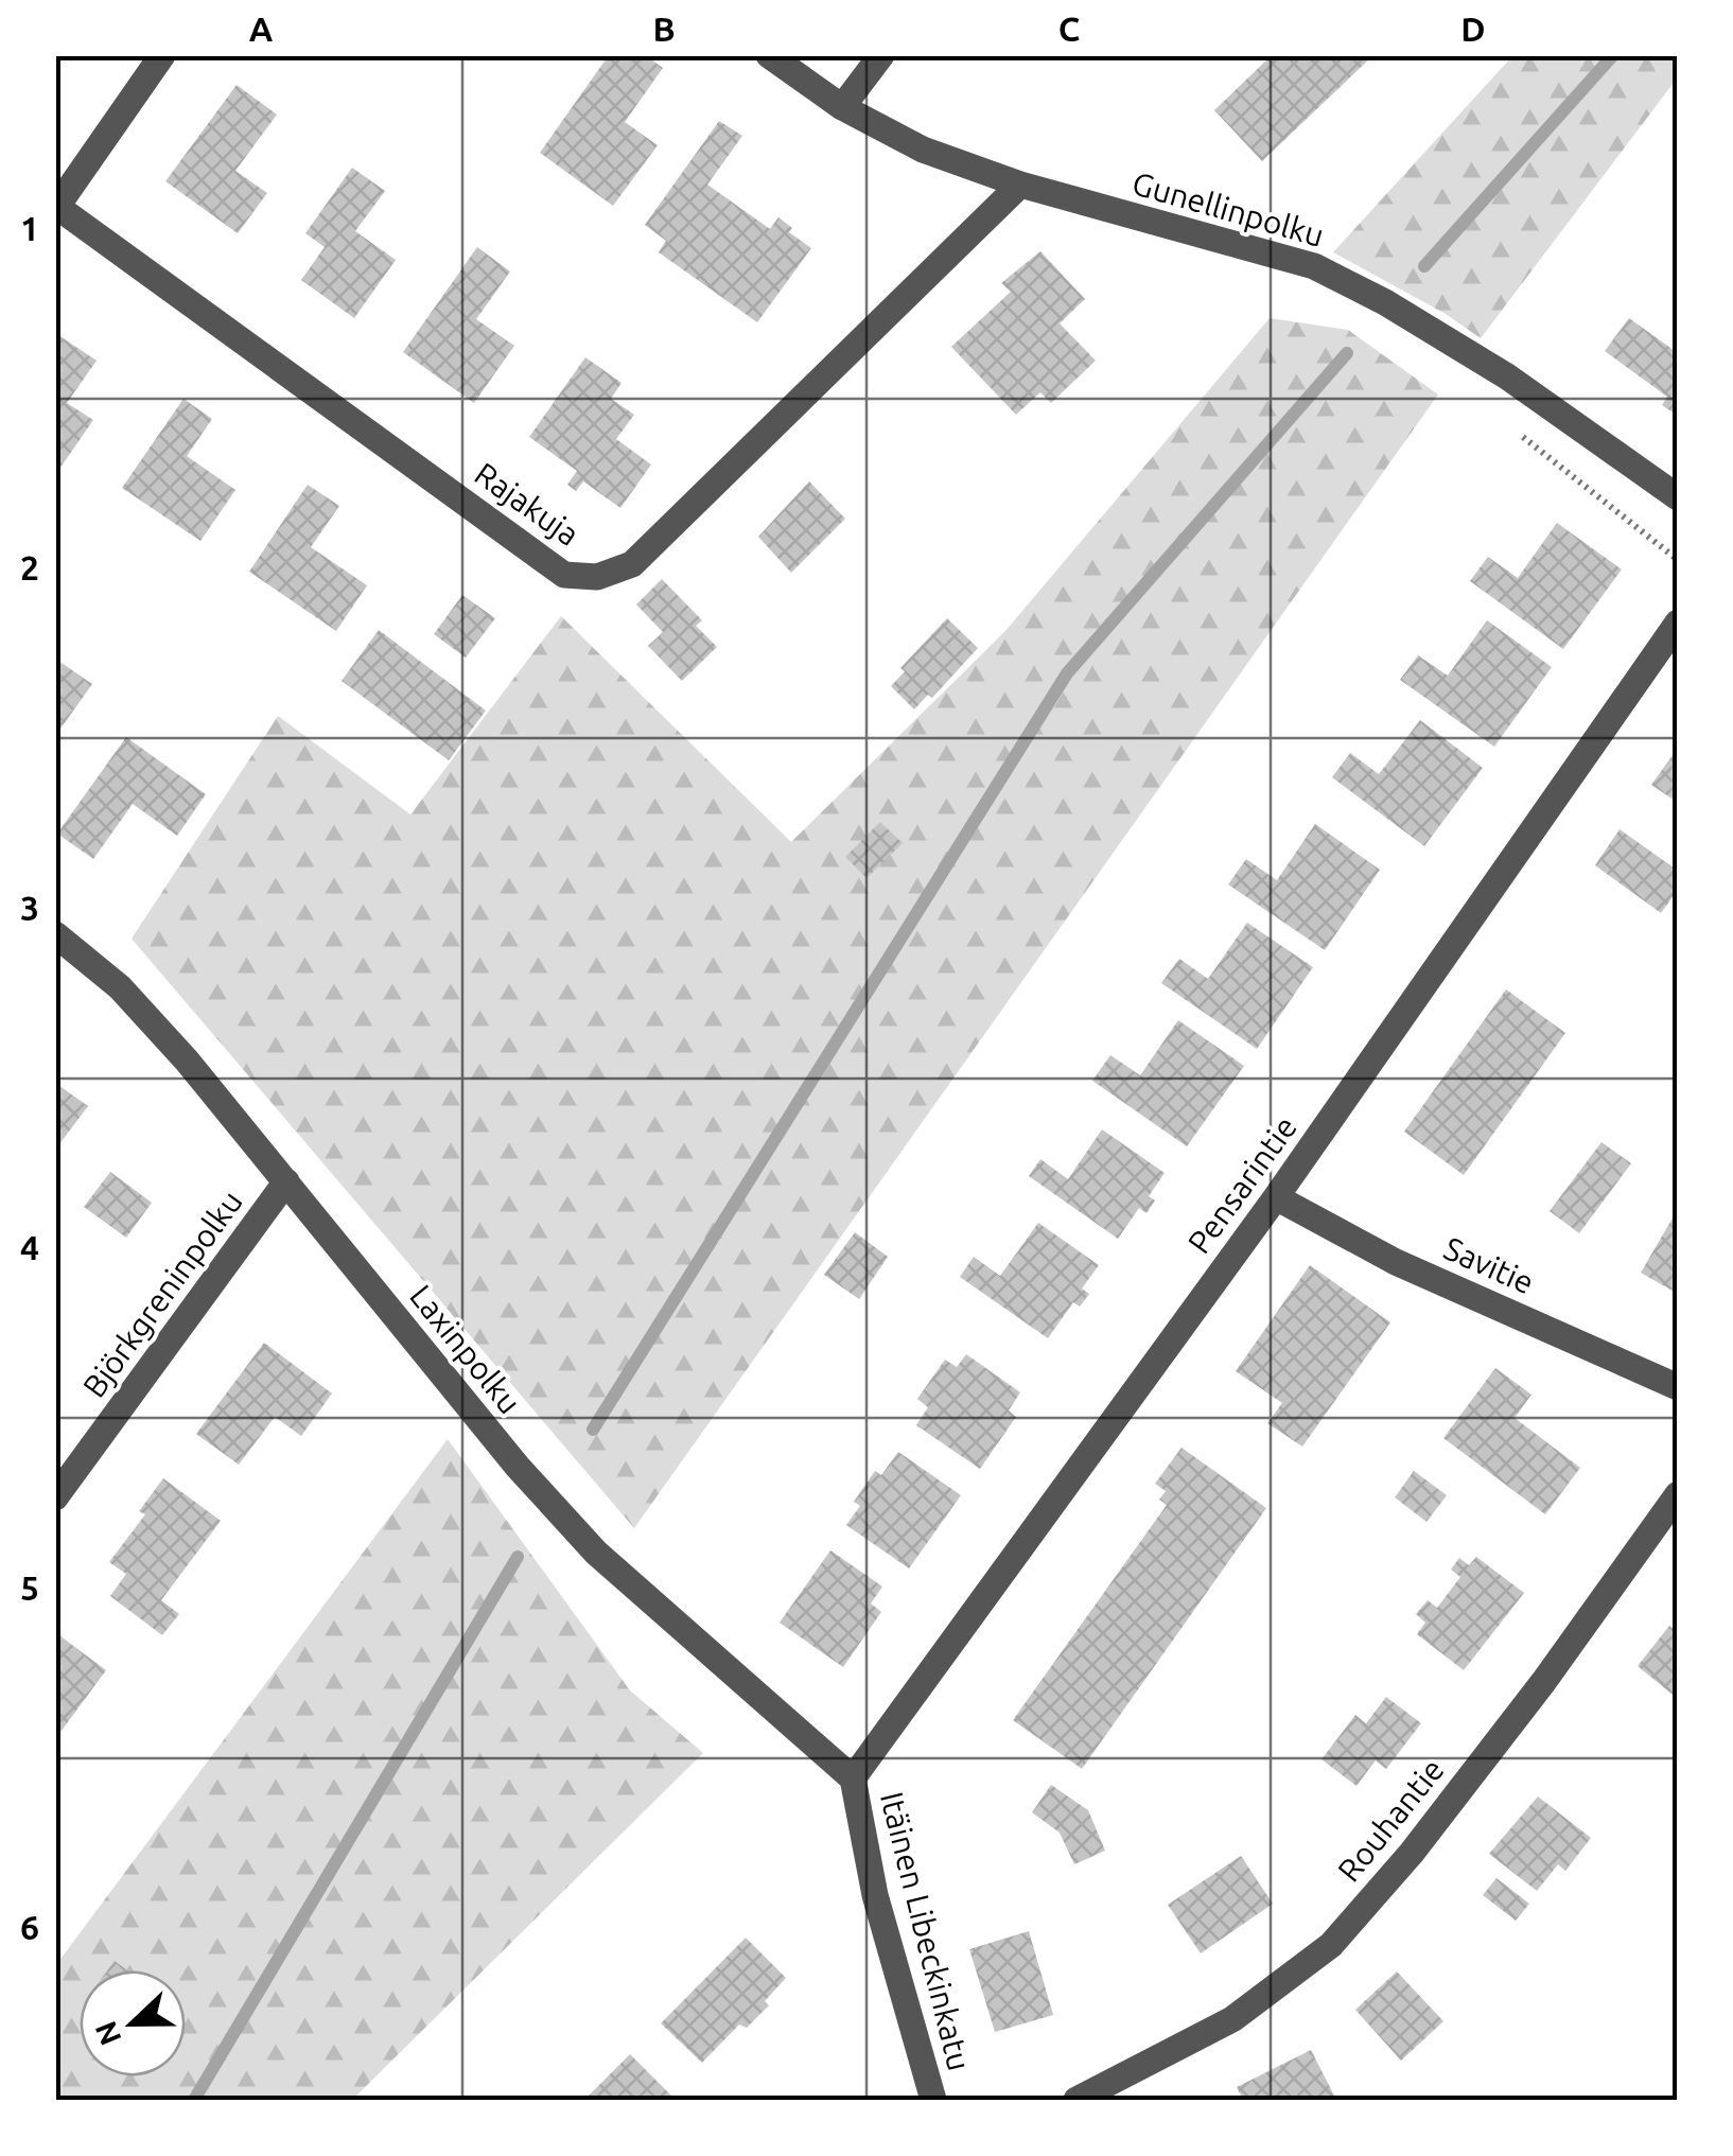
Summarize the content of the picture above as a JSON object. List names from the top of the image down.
{
  "streets": {
    "street": [
      "Gunellinpolku",
      "Rajakuja",
      "Pensarintie",
      "Savitie",
      "Björkgreninpolku",
      "Laxinpolku",
      "Rouhantie",
      "Itäinen Libeckinkatu"
    ]
  },
  "crossings": [
    ["Gunellinpolku", "Rajakuja"],
    ["Pensarintie", "Savitie"],
    ["Pensarintie", "Laxinpolku"],
    ["Pensarintie", "Itäinen Libeckinkatu"],
    ["Björkgreninpolku", "Laxinpolku"],
    ["Laxinpolku", "Itäinen Libeckinkatu"]
  ],
  "north": "left",
  "grid": {
    "columns": [
      "A",
      "B",
      "C",
      "D"
    ],
    "rows": [
      "1",
      "2",
      "3",
      "4",
      "5",
      "6"
    ]
  }
}
